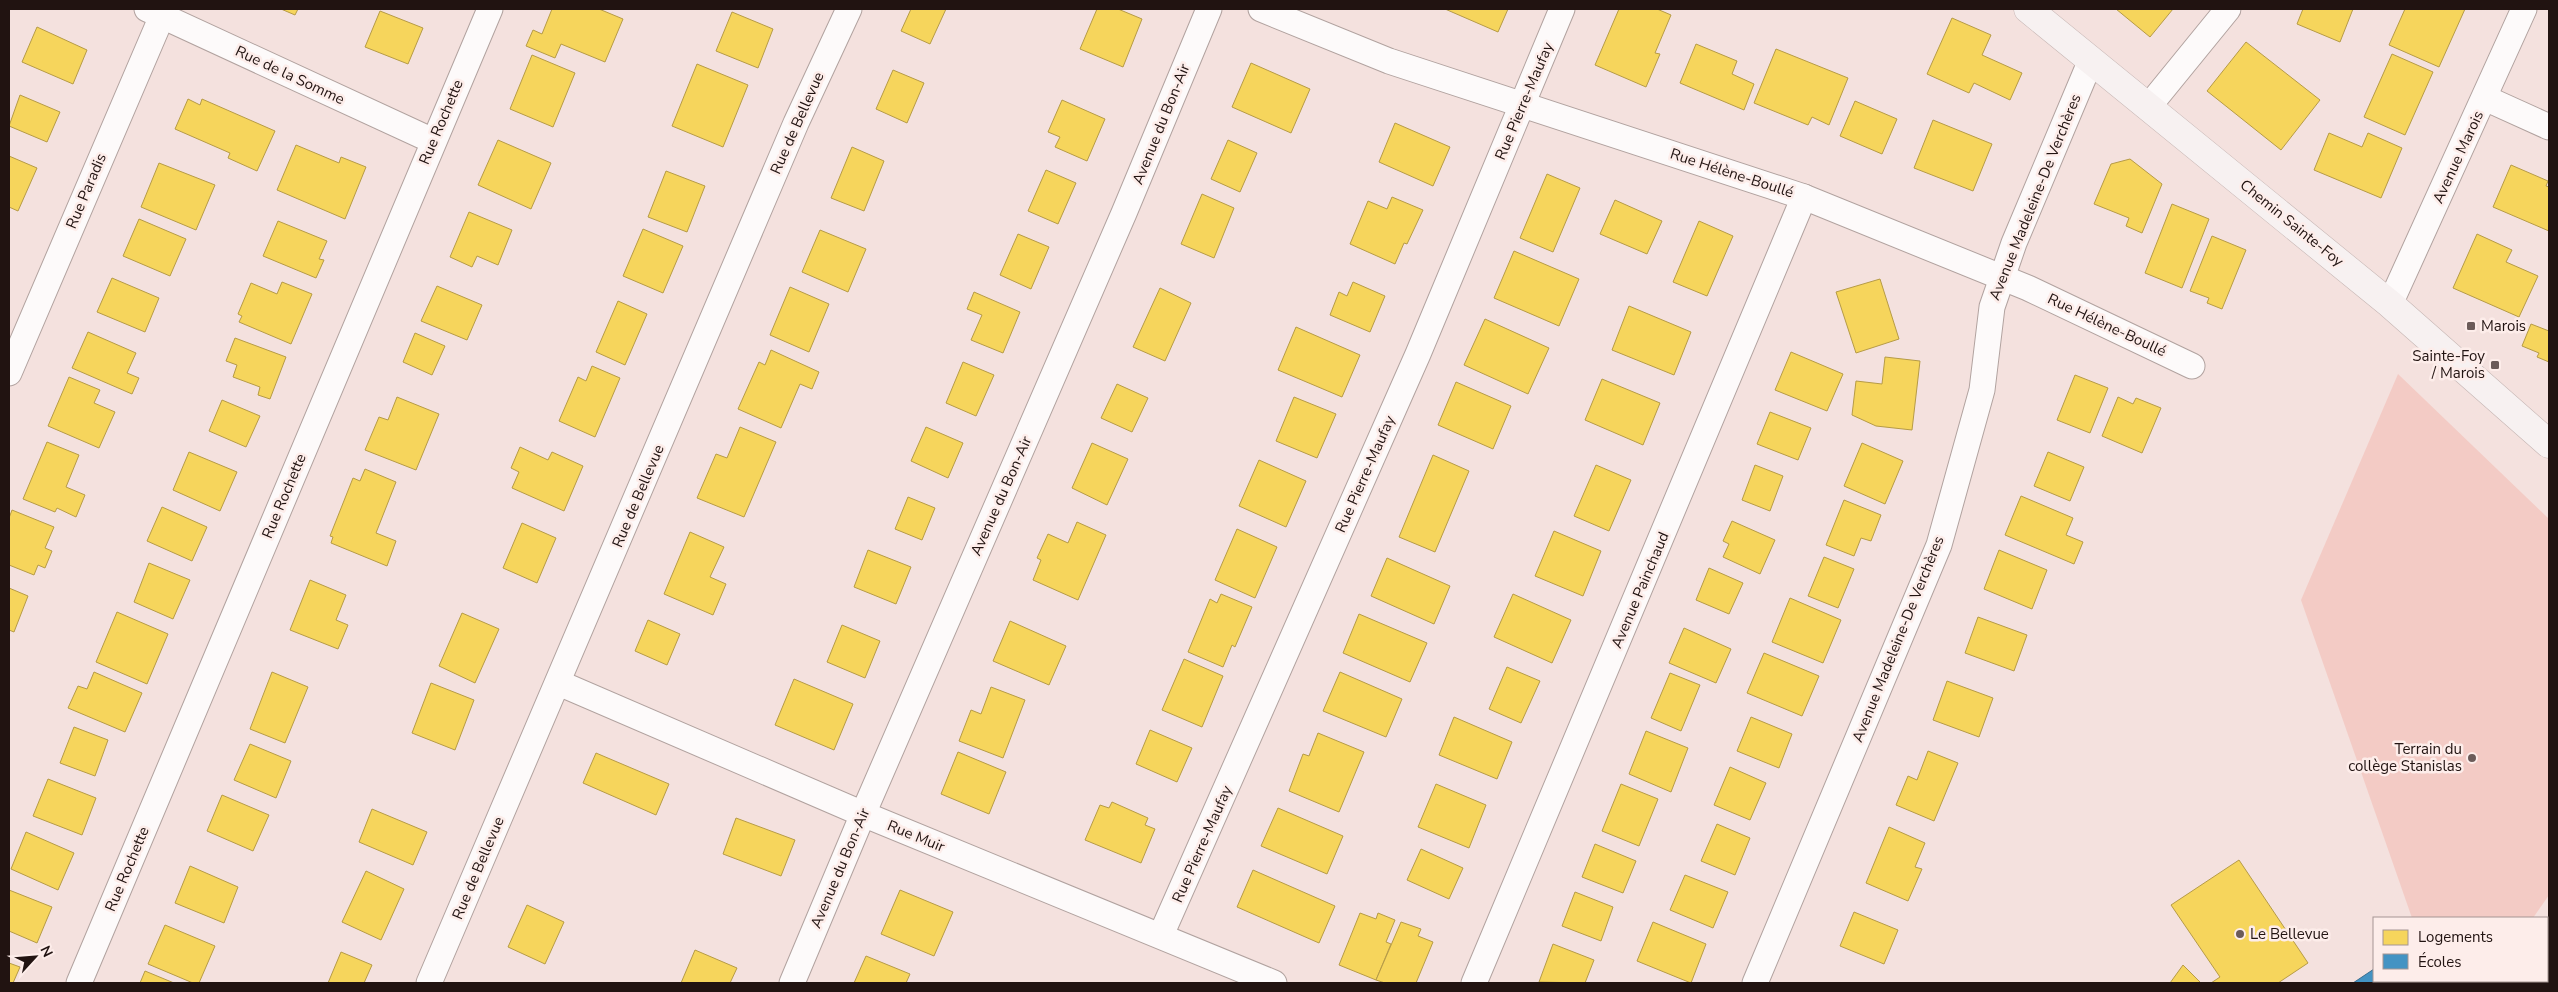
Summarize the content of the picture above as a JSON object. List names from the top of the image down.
{
  "streets": {
    "main road": ["Chemin Sainte-Foy"],
    "street": [
      "Rue de la Somme",
      "Rue Pierre-Maufay",
      "Rue Rochette",
      "Rue de Bellevue",
      "Avenue du Bon-Air",
      "Avenue Marois",
      "Rue Hélène-Boullé",
      "Rue Paradis",
      "Avenue Madeleine-De Verchères",
      "Avenue Painchaud",
      "Rue Muir"
    ]
  },
  "crossings": [
    ["Rue de la Somme", "Rue Rochette"],
    ["Rue de la Somme", "Rue Paradis"],
    ["Rue Pierre-Maufay", "Rue Hélène-Boullé"],
    ["Rue Pierre-Maufay", "Rue Muir"],
    ["Rue de Bellevue", "Rue Muir"],
    ["Avenue du Bon-Air", "Rue Muir"],
    ["Avenue Marois", "Chemin Sainte-Foy"],
    ["Rue Hélène-Boullé", "Avenue Madeleine-De Verchères"],
    ["Rue Hélène-Boullé", "Avenue Painchaud"],
    ["Avenue Madeleine-De Verchères", "Chemin Sainte-Foy"]
  ],
  "places": {
    "transit": ["Marois", "Sainte-Foy / Marois"],
    "other": ["Terrain du collège Stanislas", "Le Bellevue"]
  },
  "legend": ["Logements", "Écoles"],
  "north": "top right"
}
